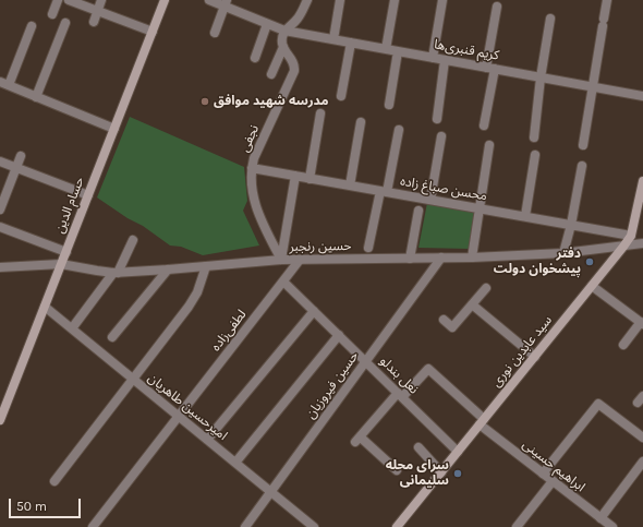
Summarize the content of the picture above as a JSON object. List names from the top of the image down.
{
  "streets": {
    "main road": ["حسام الدین", "سید عابدین نوری"],
    "street": [
      "کریم قنبری‌ها",
      "نجفی",
      "محسن صباغ زاده",
      "حسین رنجبر",
      "لطفی‌زاده",
      "نعل بندلو",
      "حسین فیروزیان",
      "امیرحسین طاهریان",
      "ابراهیم حسینی"
    ]
  },
  "crossings": [
    ["نجفی", "محسن صباغ زاده"],
    ["نجفی", "حسین رنجبر"],
    ["محسن صباغ زاده", "سید عابدین نوری"],
    ["حسام الدین", "حسین رنجبر"],
    ["حسام الدین", "امیرحسین طاهریان"],
    ["حسین رنجبر", "لطفی‌زاده"],
    ["حسین رنجبر", "سید عابدین نوری"],
    ["حسین رنجبر", "حسین فیروزیان"],
    ["لطفی‌زاده", "نعل بندلو"],
    ["لطفی‌زاده", "امیرحسین طاهریان"],
    ["سید عابدین نوری", "نعل بندلو"],
    ["سید عابدین نوری", "ابراهیم حسینی"],
    ["نعل بندلو", "حسین فیروزیان"],
    ["نعل بندلو", "ابراهیم حسینی"],
    ["حسین فیروزیان", "امیرحسین طاهریان"]
  ],
  "places": ["مدرسه شهید موافق", "دفتر پیشخوان دولت", "سرای محله سلیمانی"],
  "scale_bar": "50 m"
}
